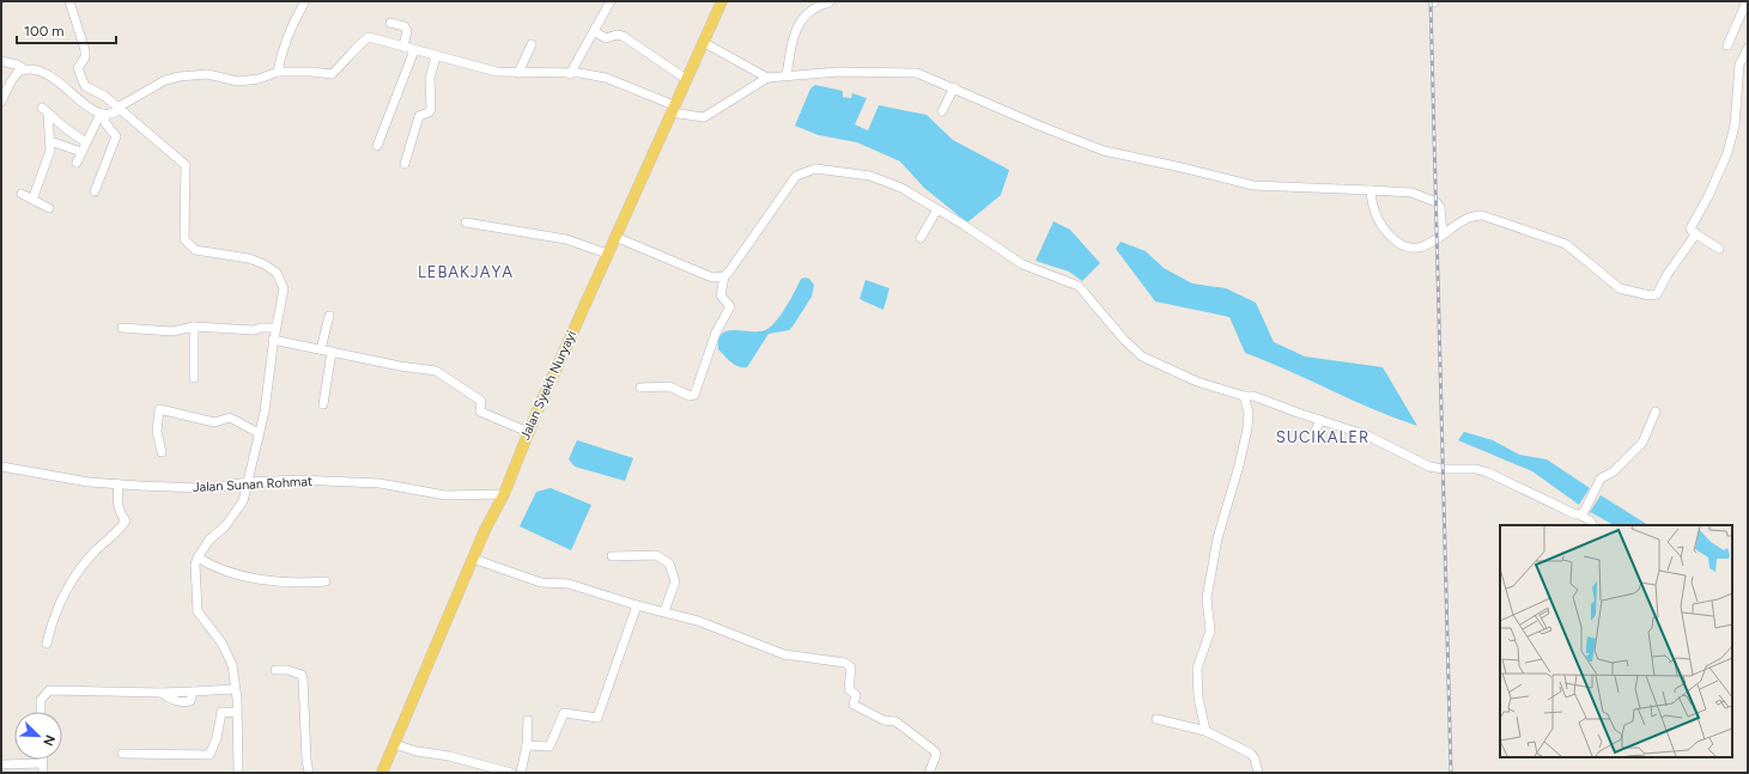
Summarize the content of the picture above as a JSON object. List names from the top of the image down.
{
  "streets": {
    "main road": ["Jalan Syekh Nuryayi"],
    "street": ["Jalan Sunan Rohmat"]
  },
  "crossings": [
    ["Jalan Syekh Nuryayi", "Jalan Sunan Rohmat"]
  ],
  "districts": ["LEBAKJAYA", "SUCIKALER"],
  "scale_bar": "100 m",
  "north": "bottom right"
}
